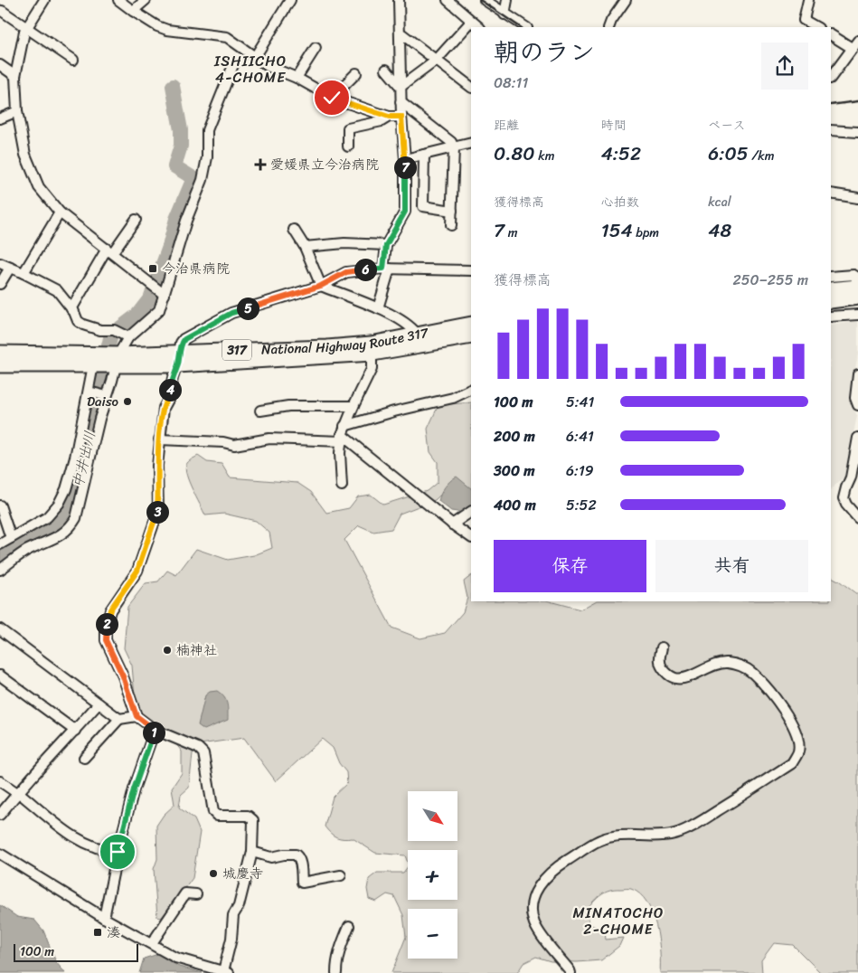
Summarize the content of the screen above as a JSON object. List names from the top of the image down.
{
  "streets": {
    "highway": ["National Highway Route 317", "317"]
  },
  "districts": ["ISHIICHO 4-CHOME", "MINATOCHO 2-CHOME"],
  "water": ["中井出川"],
  "places": {
    "health": ["愛媛県立今治病院"],
    "transit": ["今治県病院", "湊"],
    "other": ["Daiso", "楠神社", "城慶寺"]
  },
  "scale_bar": "100 m",
  "north": "bottom right",
  "page": {
    "heading": ["朝のラン", "08:11"],
    "stats": [
      ["距離", "0.80 km"],
      ["時間", "4:52"],
      ["ペース", "6:05 /km"],
      ["獲得標高", "7 m"],
      ["心拍数", "154 bpm"],
      ["kcal", "48"]
    ],
    "pins": [
      "7",
      "6",
      "5",
      "4",
      "3",
      "2",
      "1"
    ],
    "chart": ["獲得標高", "250–255 m"],
    "list": [
      {
        "name": "100 m",
        "note": "5:41"
      },
      {
        "name": "200 m",
        "note": "6:41"
      },
      {
        "name": "300 m",
        "note": "6:19"
      },
      {
        "name": "400 m",
        "note": "5:52"
      }
    ],
    "buttons": ["保存", "共有"],
    "map_buttons": ["+", "−"],
    "scale": "100 m"
  }
}
